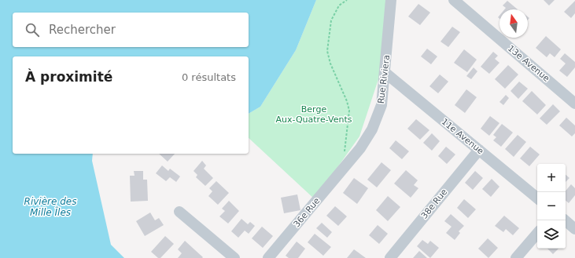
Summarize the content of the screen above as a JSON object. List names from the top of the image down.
{
  "streets": {
    "street": [
      "13e Avenue",
      "Rue Riviera",
      "11e Avenue",
      "38e Rue",
      "36e Rue"
    ]
  },
  "crossings": [
    ["Rue Riviera", "11e Avenue"],
    ["Rue Riviera", "36e Rue"],
    ["11e Avenue", "38e Rue"]
  ],
  "water": ["Rivière des Mille Îles"],
  "parks": ["Berge Aux-Quatre-Vents"],
  "north": "top",
  "page": {
    "search": "Rechercher",
    "heading": ["À proximité", "0 résultats"],
    "map_buttons": ["+", "−"]
  }
}
